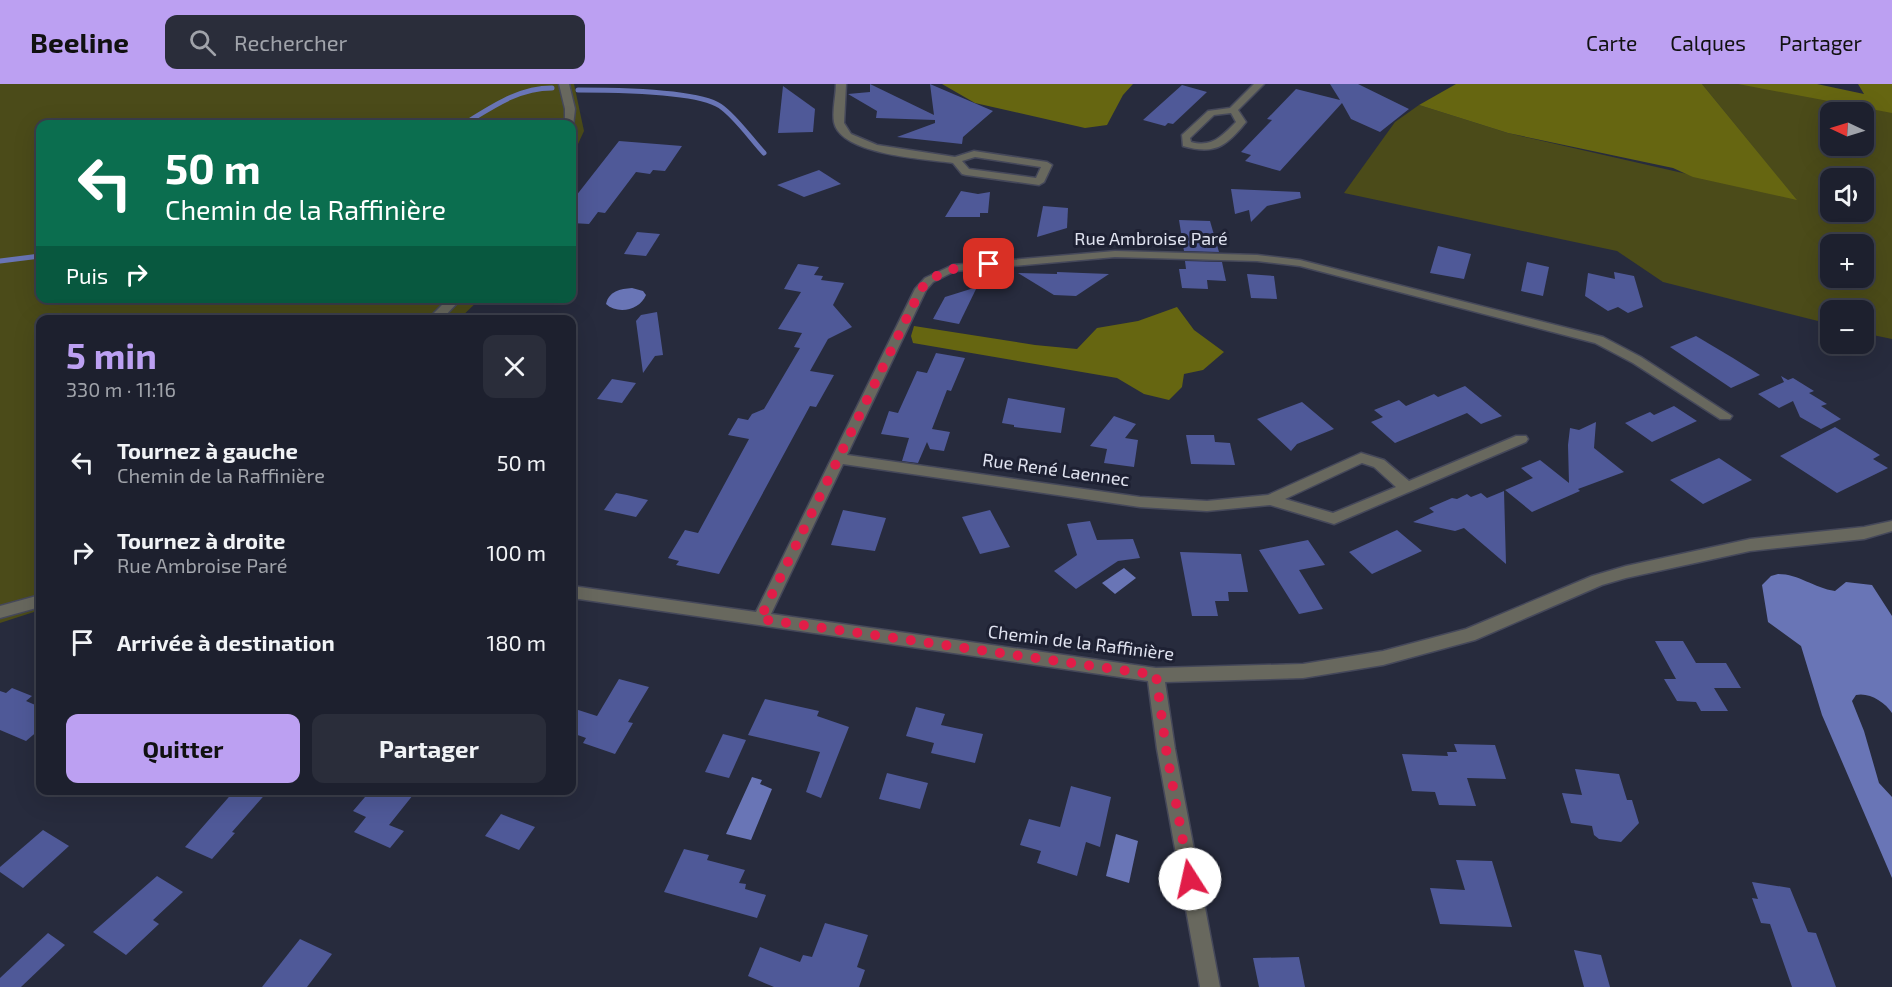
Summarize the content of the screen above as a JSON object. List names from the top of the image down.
{
  "streets": {
    "street": ["Rue Ambroise Paré", "Rue René Laennec", "Chemin de la Raffinière"]
  },
  "crossings": [
    ["Rue Ambroise Paré", "Rue René Laennec"],
    ["Rue Ambroise Paré", "Chemin de la Raffinière"]
  ],
  "north": "left",
  "page": {
    "header": "Beeline",
    "search": "Rechercher",
    "nav": ["Carte", "Calques", "Partager"],
    "map_buttons": ["+", "−"],
    "turn": ["50 m", "Chemin de la Raffinière"],
    "then": "Puis",
    "heading": ["5 min", "330 m · 11:16"],
    "list": [
      {
        "name": "Tournez à gauche",
        "note": "Chemin de la Raffinière",
        "value": "50 m"
      },
      {
        "name": "Tournez à droite",
        "note": "Rue Ambroise Paré",
        "value": "100 m"
      },
      {
        "name": "Arrivée à destination",
        "value": "180 m"
      }
    ],
    "buttons": ["Quitter", "Partager"]
  }
}
